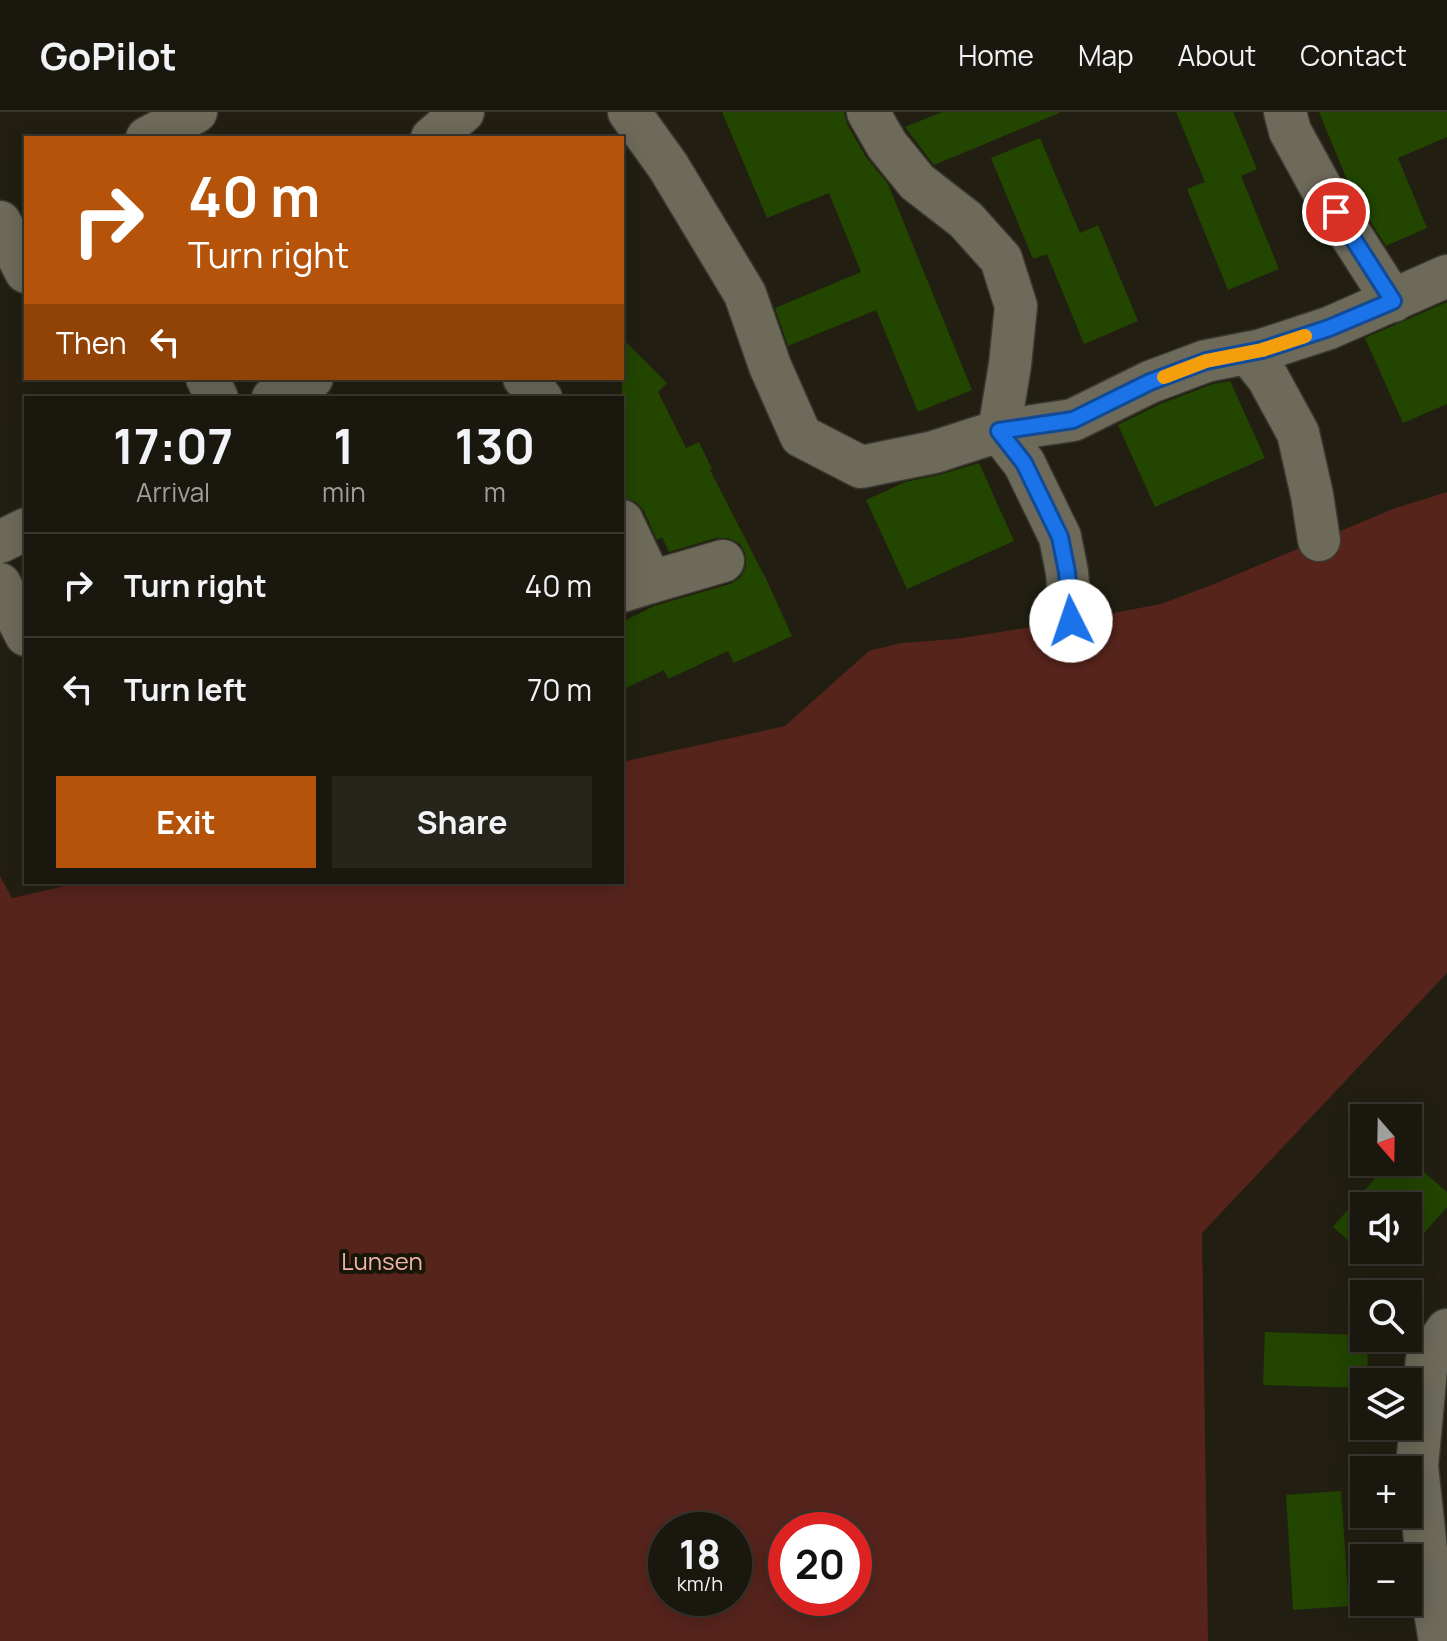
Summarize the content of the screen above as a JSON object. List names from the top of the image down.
{
  "parks": ["Lunsen"],
  "north": "bottom",
  "page": {
    "header": "GoPilot",
    "nav": [
      "Home",
      "Map",
      "About",
      "Contact"
    ],
    "turn": ["40 m", "Turn right"],
    "then": "Then",
    "eta": [
      "17:07",
      "Arrival",
      "1",
      "min",
      "130",
      "m"
    ],
    "list": [
      {
        "name": "Turn right",
        "value": "40 m"
      },
      {
        "name": "Turn left",
        "value": "70 m"
      }
    ],
    "buttons": ["Exit", "Share"],
    "map_buttons": ["+", "−"],
    "speed": "18 km/h",
    "limit": "20"
  }
}
